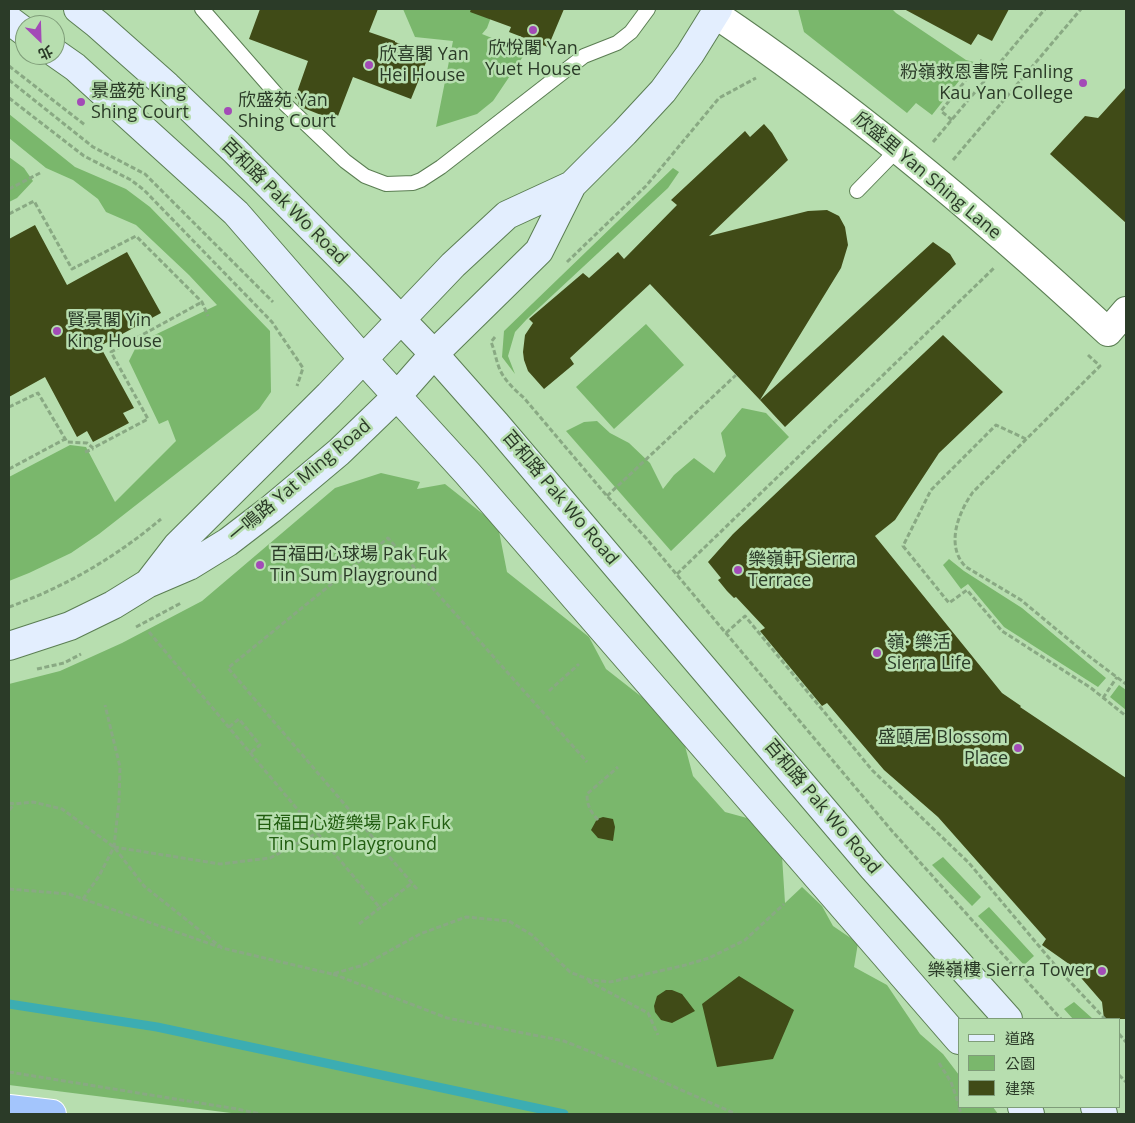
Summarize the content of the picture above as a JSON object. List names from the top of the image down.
{
  "streets": {
    "main road": ["百和路 Pak Wo Road", "一鳴路 Yat Ming Road"],
    "street": ["欣盛里 Yan Shing Lane"]
  },
  "crossings": [
    ["百和路 Pak Wo Road", "一鳴路 Yat Ming Road"]
  ],
  "parks": ["百福田心遊樂場 Pak Fuk Tin Sum Playground"],
  "places": [
    "欣悅閣 Yan Yuet House",
    "欣喜閣 Yan Hei House",
    "粉嶺救恩書院 Fanling Kau Yan College",
    "景盛苑 King Shing Court",
    "欣盛苑 Yan Shing Court",
    "賢景閣 Yin King House",
    "百福田心球場 Pak Fuk Tin Sum Playground",
    "樂嶺軒 Sierra Terrace",
    "嶺· 樂活 Sierra Life",
    "盛頤居 Blossom Place",
    "樂嶺樓 Sierra Tower"
  ],
  "legend": ["道路", "公園", "建築"],
  "north": "bottom right"
}
